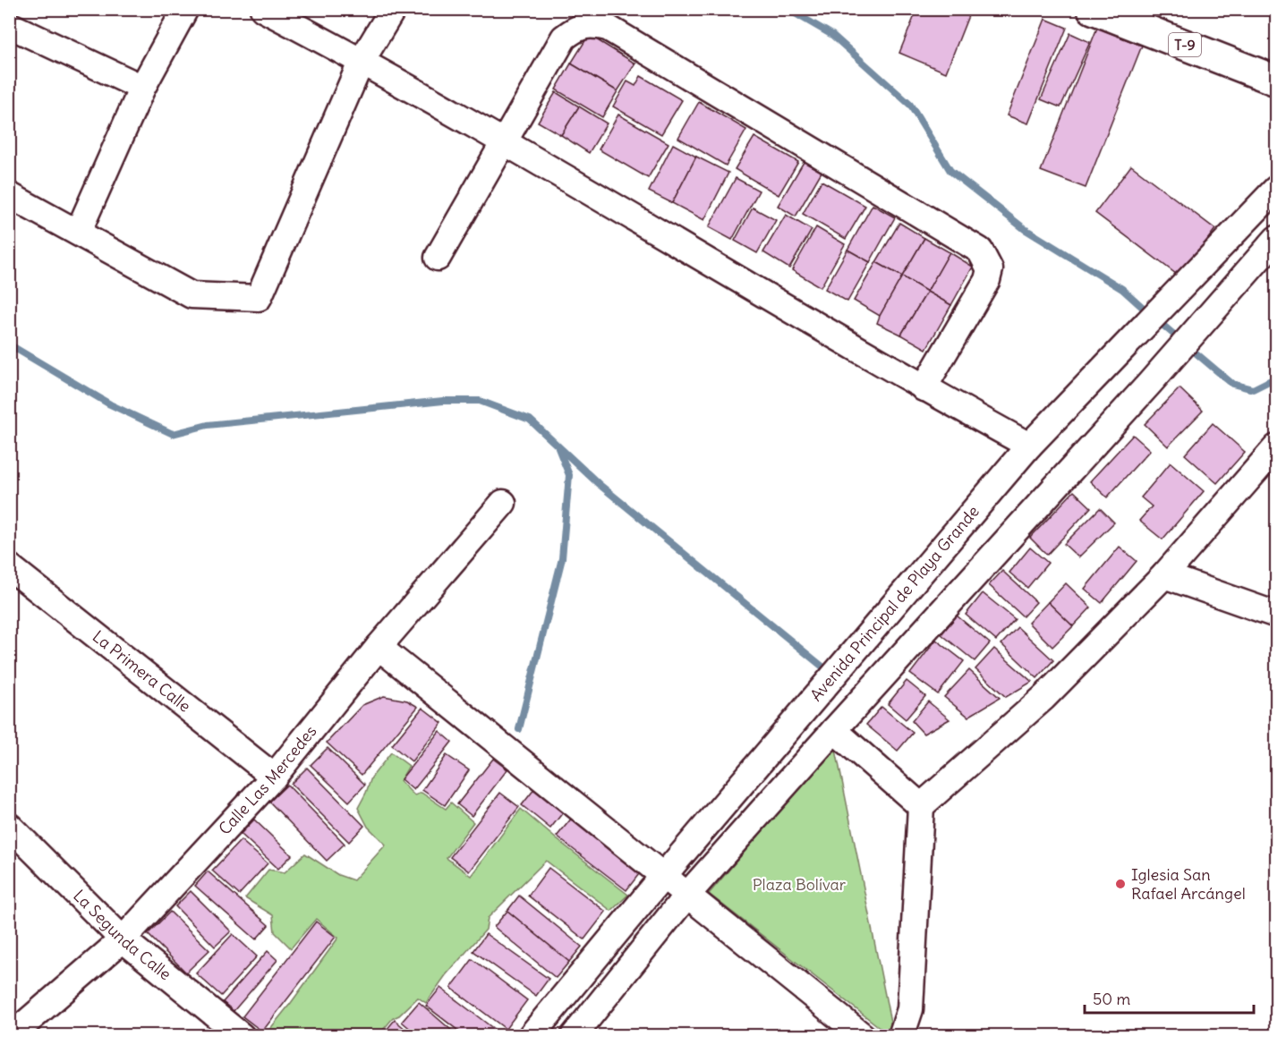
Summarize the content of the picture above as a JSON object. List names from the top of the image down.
{
  "streets": {
    "highway": ["T-9"],
    "street": [
      "Avenida Principal de Playa Grande",
      "La Primera Calle",
      "Calle Las Mercedes",
      "La Segunda Calle"
    ]
  },
  "crossings": [
    ["La Primera Calle", "Calle Las Mercedes"],
    ["Calle Las Mercedes", "La Segunda Calle"]
  ],
  "parks": ["Plaza Bolívar"],
  "places": ["Iglesia San Rafael Arcángel"],
  "scale_bar": "50 m"
}
